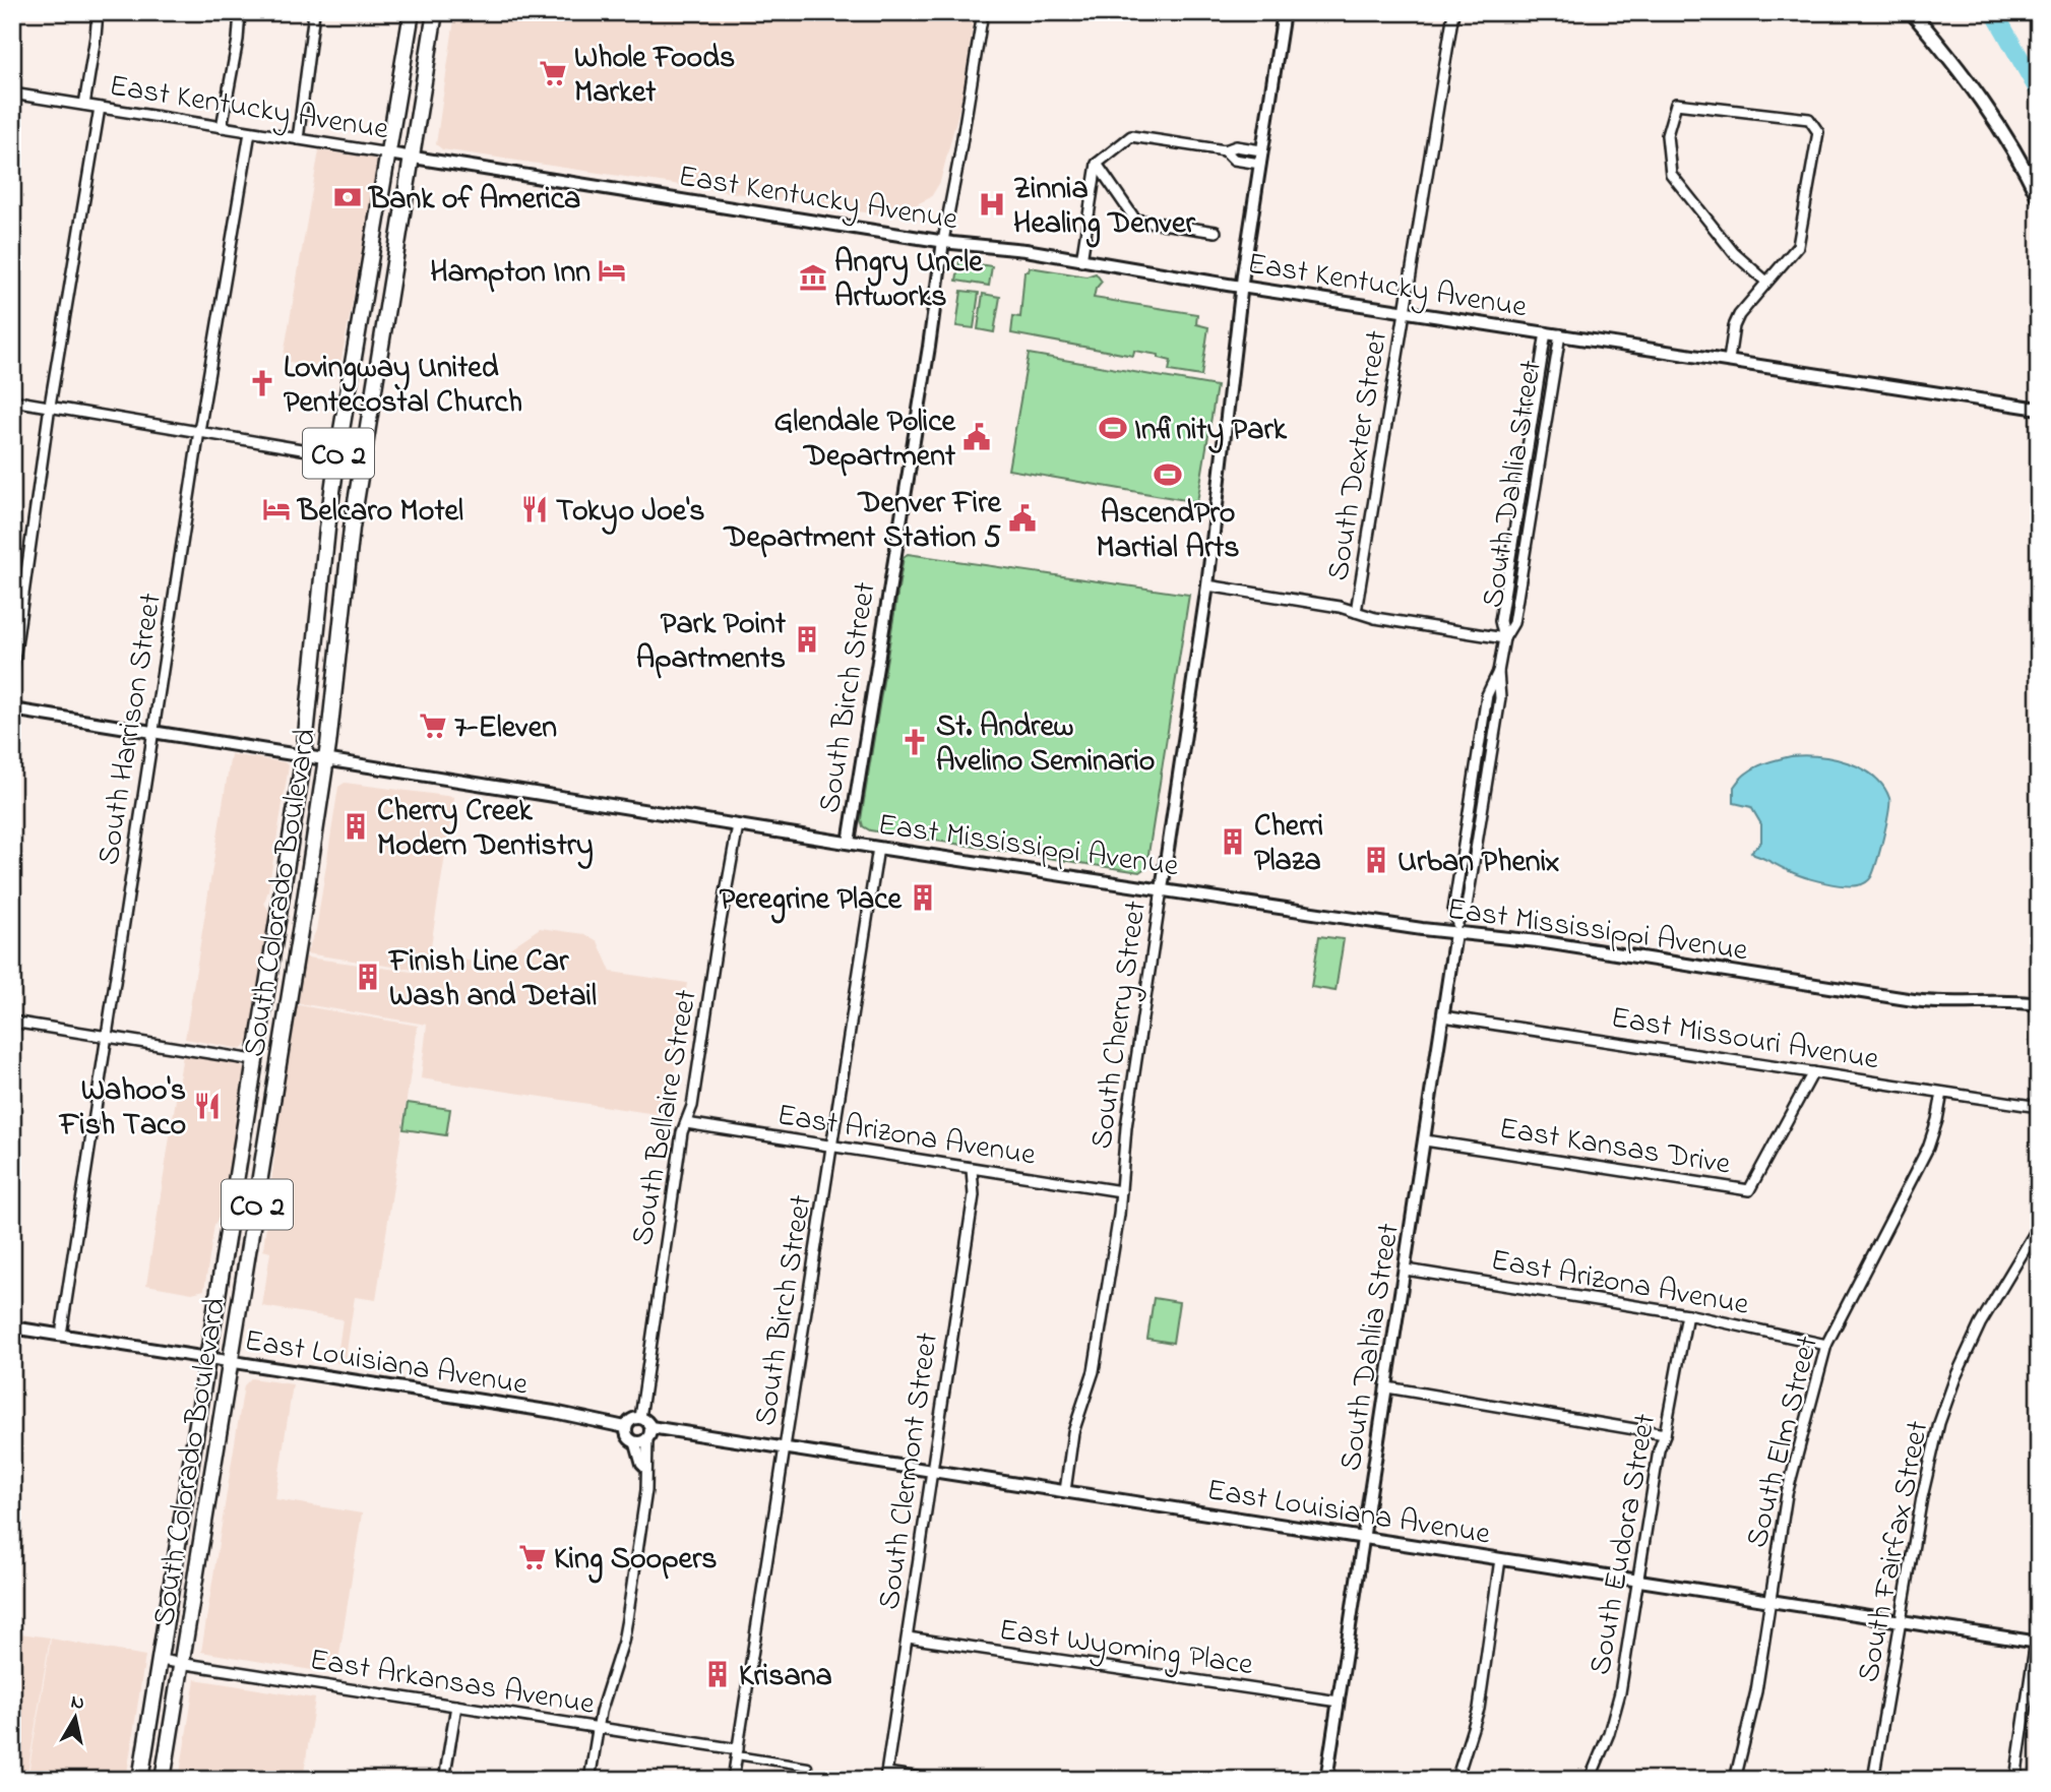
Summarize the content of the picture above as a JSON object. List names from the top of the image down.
{
  "streets": {
    "main road": ["CO 2", "South Colorado Boulevard"],
    "street": [
      "East Kentucky Avenue",
      "South Dexter Street",
      "South Dahlia Street",
      "South Birch Street",
      "South Harrison Street",
      "East Mississippi Avenue",
      "South Cherry Street",
      "East Missouri Avenue",
      "South Bellaire Street",
      "East Arizona Avenue",
      "East Kansas Drive",
      "East Louisiana Avenue",
      "South Elm Street",
      "South Clermont Street",
      "South Eudora Street",
      "South Fairfax Street",
      "East Wyoming Place",
      "East Arkansas Avenue"
    ]
  },
  "crossings": [
    ["East Kentucky Avenue", "South Dexter Street"],
    ["East Kentucky Avenue", "South Dahlia Street"],
    ["East Kentucky Avenue", "South Birch Street"],
    ["East Kentucky Avenue", "South Harrison Street"],
    ["East Kentucky Avenue", "South Colorado Boulevard"],
    ["East Kentucky Avenue", "South Cherry Street"],
    ["South Dahlia Street", "East Mississippi Avenue"],
    ["South Dahlia Street", "East Missouri Avenue"],
    ["South Dahlia Street", "East Arizona Avenue"],
    ["South Dahlia Street", "East Kansas Drive"],
    ["South Dahlia Street", "East Louisiana Avenue"],
    ["South Dahlia Street", "East Wyoming Place"],
    ["South Birch Street", "East Mississippi Avenue"],
    ["South Birch Street", "East Arizona Avenue"],
    ["South Birch Street", "East Louisiana Avenue"],
    ["South Birch Street", "East Arkansas Avenue"],
    ["South Harrison Street", "East Mississippi Avenue"],
    ["South Harrison Street", "East Louisiana Avenue"],
    ["East Mississippi Avenue", "South Colorado Boulevard"],
    ["East Mississippi Avenue", "South Cherry Street"],
    ["East Mississippi Avenue", "South Bellaire Street"],
    ["South Colorado Boulevard", "East Louisiana Avenue"],
    ["South Colorado Boulevard", "East Arkansas Avenue"],
    ["South Cherry Street", "East Arizona Avenue"],
    ["South Cherry Street", "East Louisiana Avenue"],
    ["East Missouri Avenue", "East Kansas Drive"],
    ["East Missouri Avenue", "South Elm Street"],
    ["South Bellaire Street", "East Arizona Avenue"],
    ["South Bellaire Street", "East Louisiana Avenue"],
    ["East Arizona Avenue", "South Elm Street"],
    ["East Arizona Avenue", "South Clermont Street"],
    ["East Arizona Avenue", "South Eudora Street"],
    ["East Louisiana Avenue", "South Elm Street"],
    ["East Louisiana Avenue", "South Clermont Street"],
    ["East Louisiana Avenue", "South Eudora Street"],
    ["East Louisiana Avenue", "South Fairfax Street"],
    ["South Clermont Street", "East Wyoming Place"]
  ],
  "places": {
    "supermarket": ["Whole Foods Market", "7-Eleven", "King Soopers"],
    "bank": ["Bank of America"],
    "hospital": ["Zinnia Healing Denver"],
    "hotel": ["Hampton Inn", "Belcaro Motel"],
    "museum": ["Angry Uncle Artworks"],
    "church": ["Lovingway United Pentecostal Church", "St. Andrew Avelino Seminario"],
    "sports": ["Infinity Park", "AscendPro Martial Arts"],
    "public building": ["Glendale Police Department", "Denver Fire Department Station 5"],
    "restaurant": ["Tokyo Joe's", "Wahoo's Fish Taco"],
    "building": [
      "Park Point Apartments",
      "Cherry Creek Modern Dentistry",
      "Cherri Plaza",
      "Urban Phenix",
      "Peregrine Place",
      "Finish Line Car Wash and Detail",
      "Krisana"
    ]
  },
  "north": "top"
}
